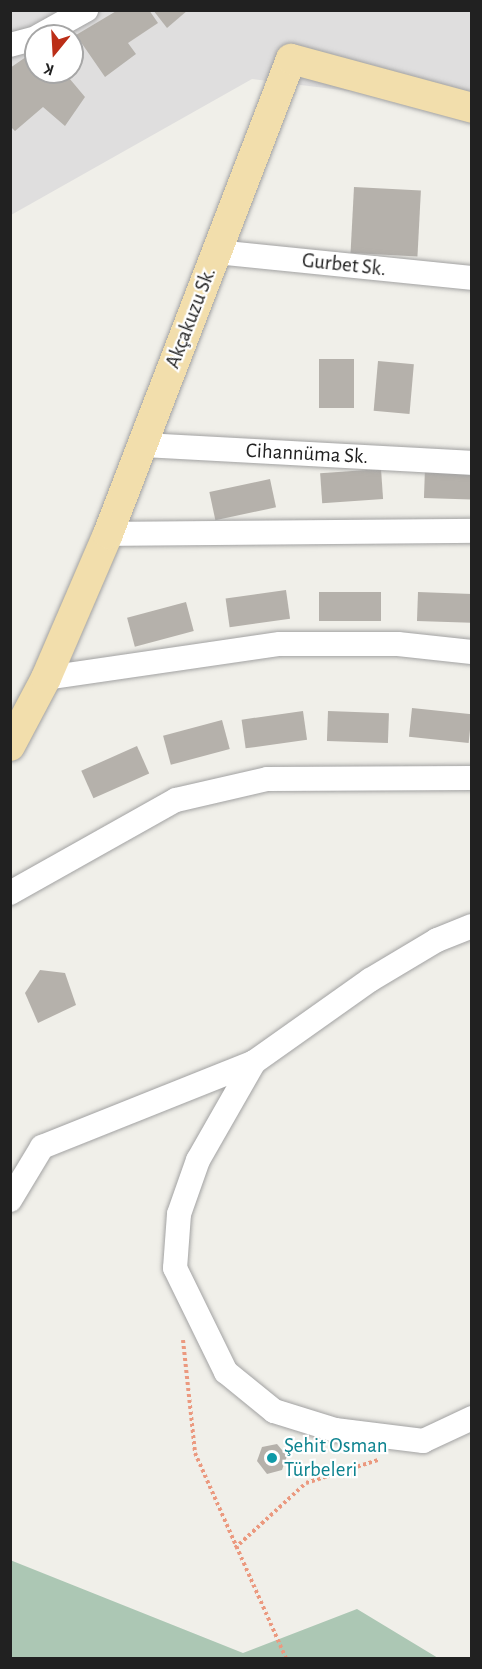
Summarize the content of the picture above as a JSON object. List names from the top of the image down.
{
  "streets": {
    "main road": ["Akçakuzu Sk."],
    "street": ["Gurbet Sk.", "Cihannüma Sk."]
  },
  "crossings": [
    ["Gurbet Sk.", "Akçakuzu Sk."],
    ["Akçakuzu Sk.", "Cihannüma Sk."]
  ],
  "places": ["Şehit Osman Türbeleri"],
  "north": "bottom"
}
